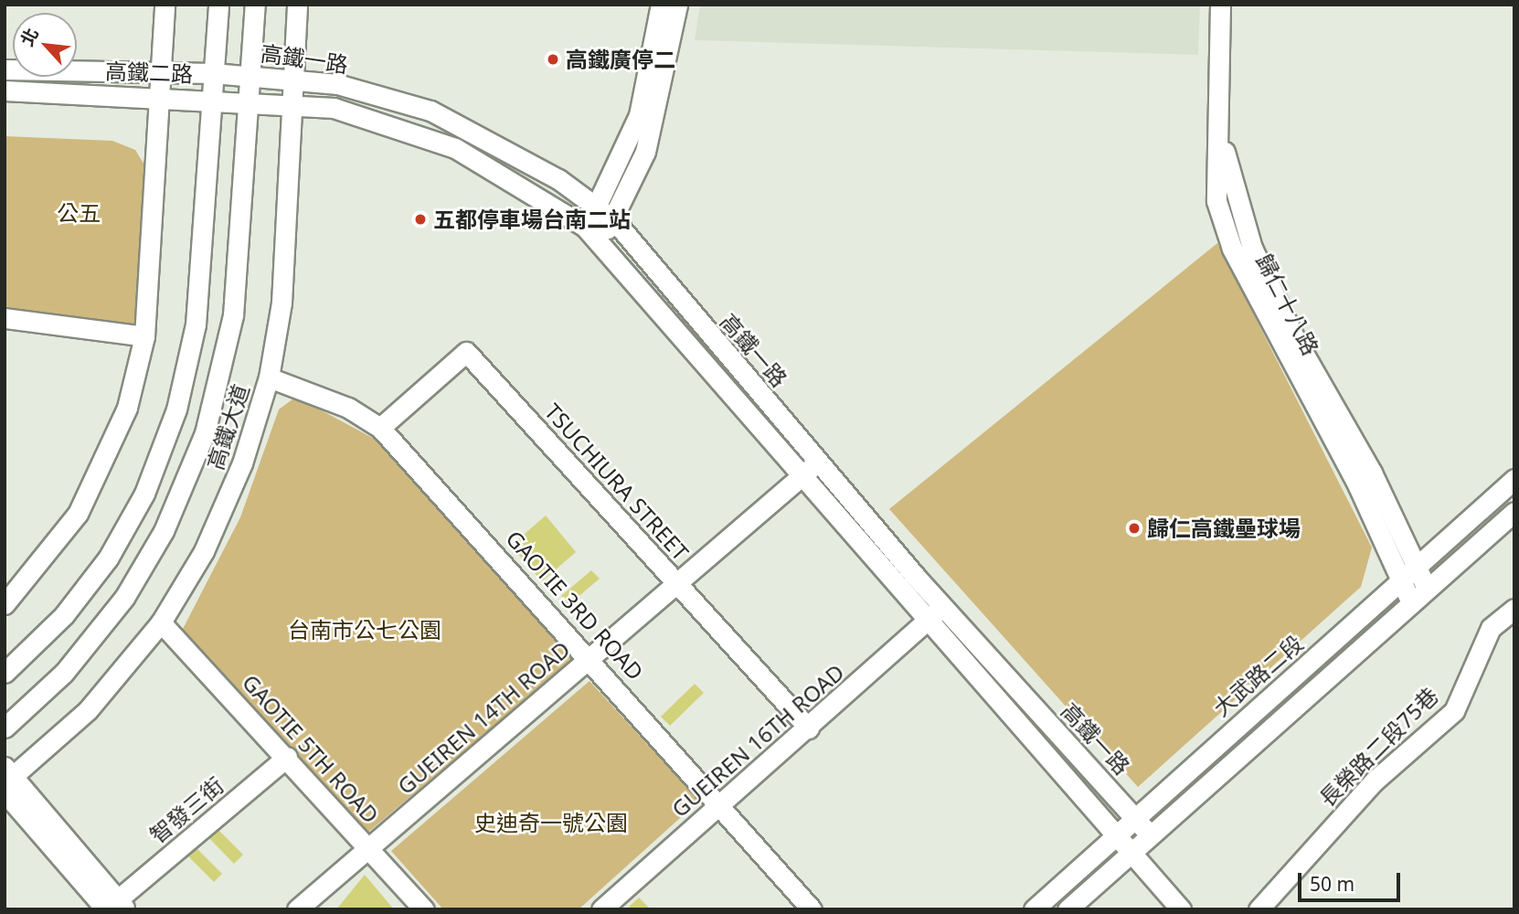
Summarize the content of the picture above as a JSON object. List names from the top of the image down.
{
  "streets": {
    "street": [
      "高鐵一路",
      "高鐵二路",
      "歸仁十八路",
      "高鐵大道",
      "TSUCHIURA STREET",
      "GAOTIE 3RD ROAD",
      "大武路二段",
      "GUEIREN 14TH ROAD",
      "GUEIREN 16TH ROAD",
      "長榮路二段75巷",
      "GAOTIE 5TH ROAD",
      "智發三街"
    ]
  },
  "crossings": [
    ["高鐵一路", "高鐵二路"],
    ["高鐵一路", "高鐵大道"],
    ["高鐵一路", "大武路二段"],
    ["高鐵一路", "GUEIREN 14TH ROAD"],
    ["高鐵一路", "GUEIREN 16TH ROAD"],
    ["高鐵二路", "高鐵大道"],
    ["歸仁十八路", "大武路二段"],
    ["高鐵大道", "GAOTIE 3RD ROAD"],
    ["高鐵大道", "GAOTIE 5TH ROAD"],
    ["TSUCHIURA STREET", "GAOTIE 3RD ROAD"],
    ["TSUCHIURA STREET", "GUEIREN 14TH ROAD"],
    ["TSUCHIURA STREET", "GUEIREN 16TH ROAD"],
    ["GAOTIE 3RD ROAD", "GUEIREN 14TH ROAD"],
    ["GAOTIE 3RD ROAD", "GUEIREN 16TH ROAD"],
    ["GUEIREN 14TH ROAD", "GAOTIE 5TH ROAD"],
    ["GAOTIE 5TH ROAD", "智發三街"]
  ],
  "parks": ["公五", "台南市公七公園", "史迪奇一號公園"],
  "places": ["高鐵廣停二", "五都停車場台南二站", "歸仁高鐵壘球場"],
  "scale_bar": "50 m",
  "north": "top left"
}
